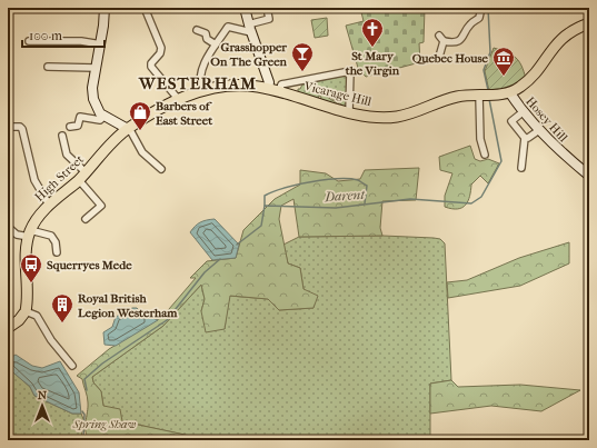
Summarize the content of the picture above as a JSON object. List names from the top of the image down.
{
  "streets": {
    "main road": ["Vicarage Hill", "Hosey Hill", "High Street"]
  },
  "crossings": [
    ["Vicarage Hill", "Hosey Hill"],
    ["Vicarage Hill", "High Street"]
  ],
  "districts": ["WESTERHAM"],
  "water": ["Darent"],
  "parks": ["Spring Shaw"],
  "places": {
    "church": ["St Mary the Virgin"],
    "bar": ["Grasshopper On The Green"],
    "museum": ["Quebec House"],
    "shop": ["Barbers of East Street"],
    "bus stop": ["Squerryes Mede"],
    "building": ["Royal British Legion Westerham"]
  },
  "scale_bar": "100 m",
  "north": "top"
}
